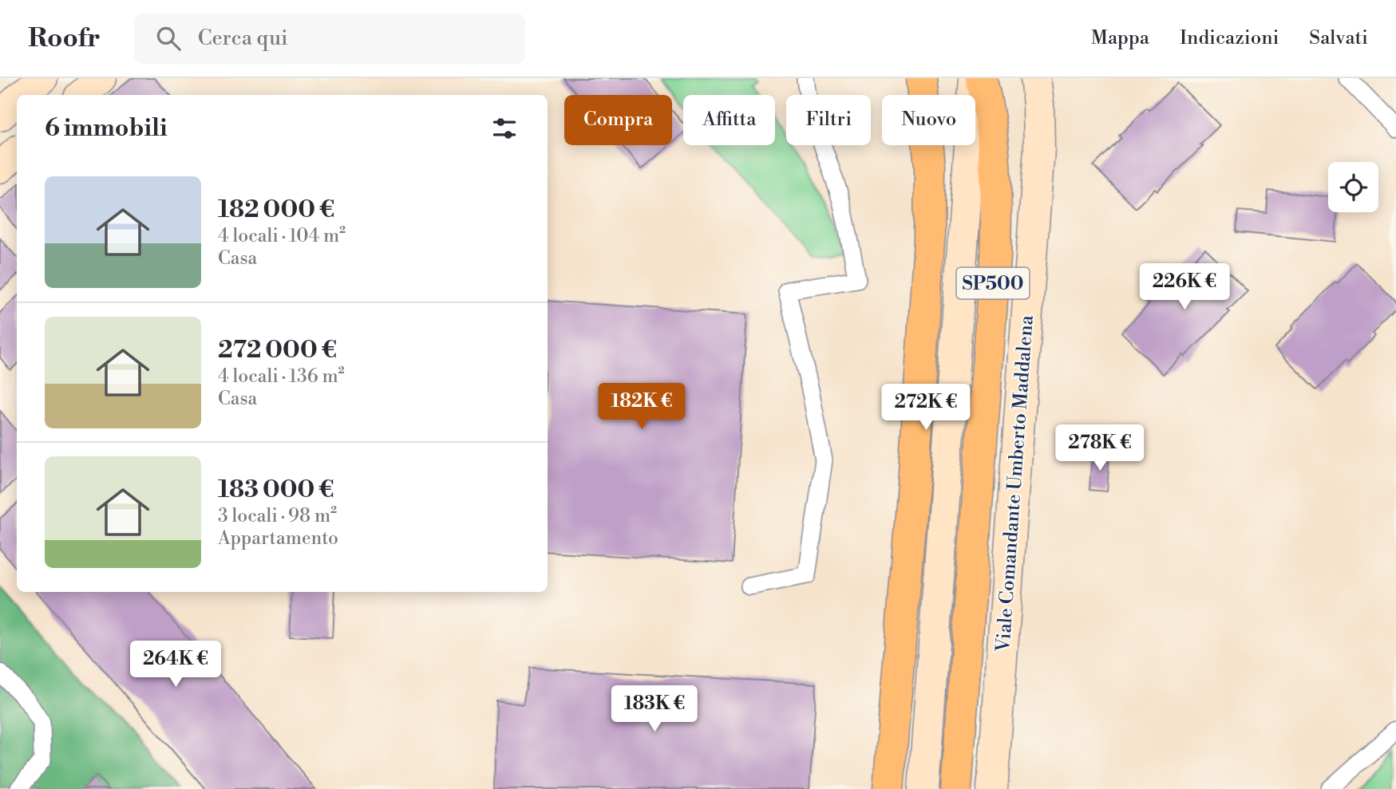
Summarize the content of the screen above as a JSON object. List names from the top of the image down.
{
  "streets": {
    "highway": ["SP500"],
    "main road": ["Viale Comandante Umberto Maddalena"]
  },
  "page": {
    "header": "Roofr",
    "search": "Cerca qui",
    "nav": ["Mappa", "Indicazioni", "Salvati"],
    "chip": [
      "Compra",
      "Affitta",
      "Filtri",
      "Nuovo"
    ],
    "heading": "6 immobili",
    "list": [
      {
        "name": "182 000 €",
        "note": "4 locali · 104 m² · Casa"
      },
      {
        "name": "272 000 €",
        "note": "4 locali · 136 m² · Casa"
      },
      {
        "name": "183 000 €",
        "note": "3 locali · 98 m² · Appartamento"
      }
    ],
    "price": [
      "226K €",
      "182K €",
      "272K €",
      "278K €",
      "264K €",
      "183K €"
    ]
  }
}
